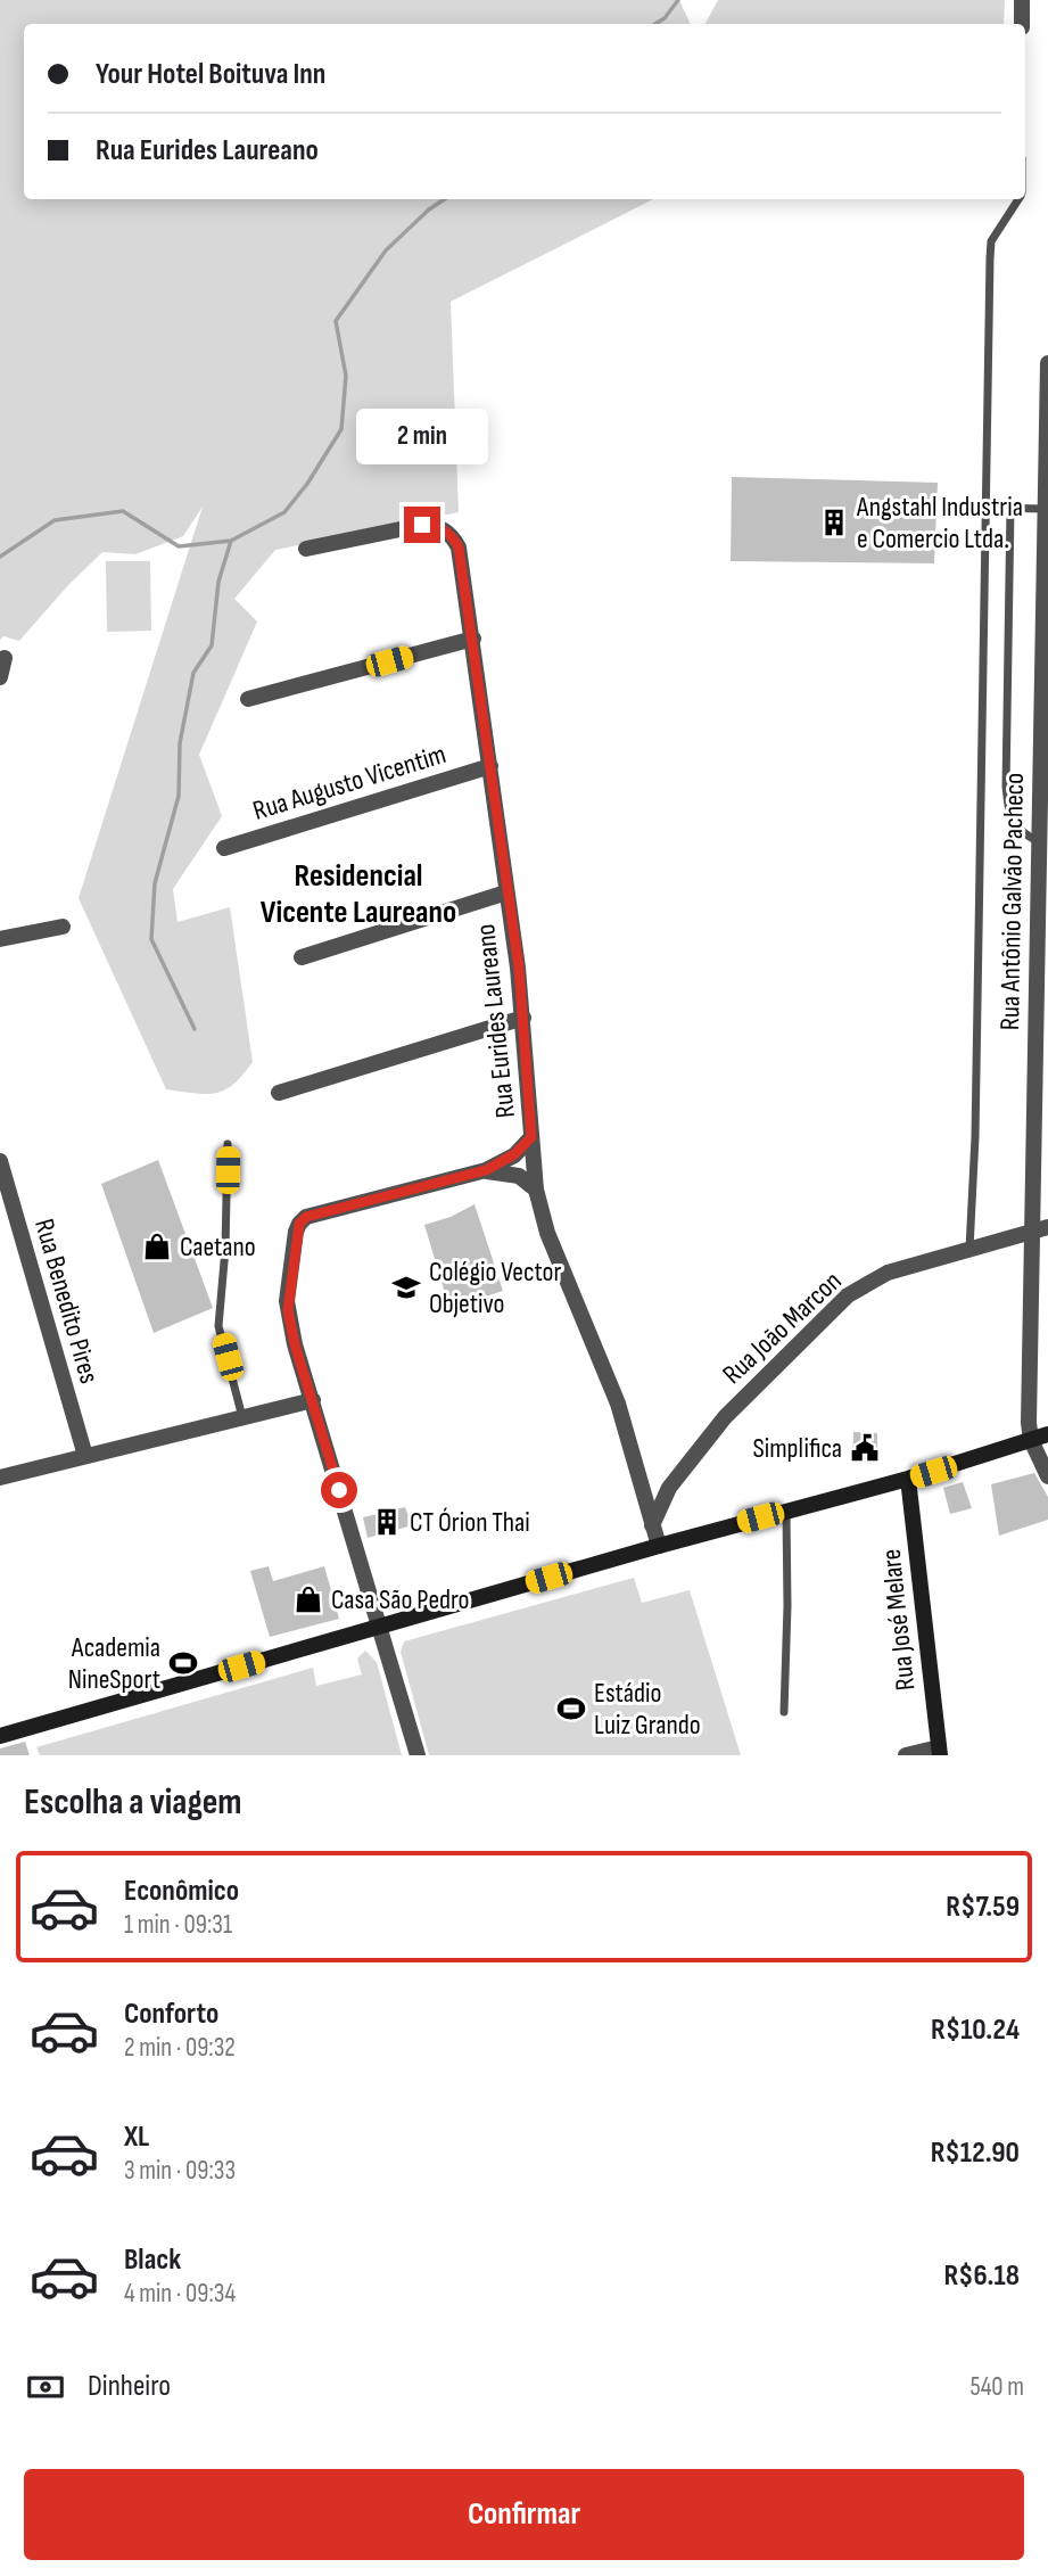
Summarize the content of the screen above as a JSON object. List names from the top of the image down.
{
  "streets": {
    "main road": ["Rua José Melare"],
    "street": [
      "Rua Augusto Vicentim",
      "Rua Antônio Galvão Pacheco",
      "Rua Eurides Laureano",
      "Rua Benedito Pires",
      "Rua João Marcon"
    ]
  },
  "crossings": [
    ["Rua Augusto Vicentim", "Rua Eurides Laureano"],
    ["Rua Antônio Galvão Pacheco", "Rua João Marcon"],
    ["Rua Eurides Laureano", "Rua João Marcon"]
  ],
  "districts": ["Residencial Vicente Laureano"],
  "places": {
    "building": ["Angstahl Industria e Comercio Ltda.", "CT Órion Thai"],
    "shop": ["Caetano", "Casa São Pedro"],
    "school or university": ["Colégio Vector Objetivo"],
    "public building": ["Simplifica"],
    "sports": ["Academia NineSport", "Estádio Luiz Grando"]
  },
  "page": {
    "banner": ["Your Hotel Boituva Inn", "Rua Eurides Laureano"],
    "bubble": "2 min",
    "heading": "Escolha a viagem",
    "list": [
      {
        "name": "Econômico",
        "note": "1 min · 09:31",
        "value": "R$7.59"
      },
      {
        "name": "Conforto",
        "note": "2 min · 09:32",
        "value": "R$10.24"
      },
      {
        "name": "XL",
        "note": "3 min · 09:33",
        "value": "R$12.90"
      },
      {
        "name": "Black",
        "note": "4 min · 09:34",
        "value": "R$6.18"
      }
    ],
    "pay": ["Dinheiro", "540 m"],
    "buttons": "Confirmar"
  }
}
